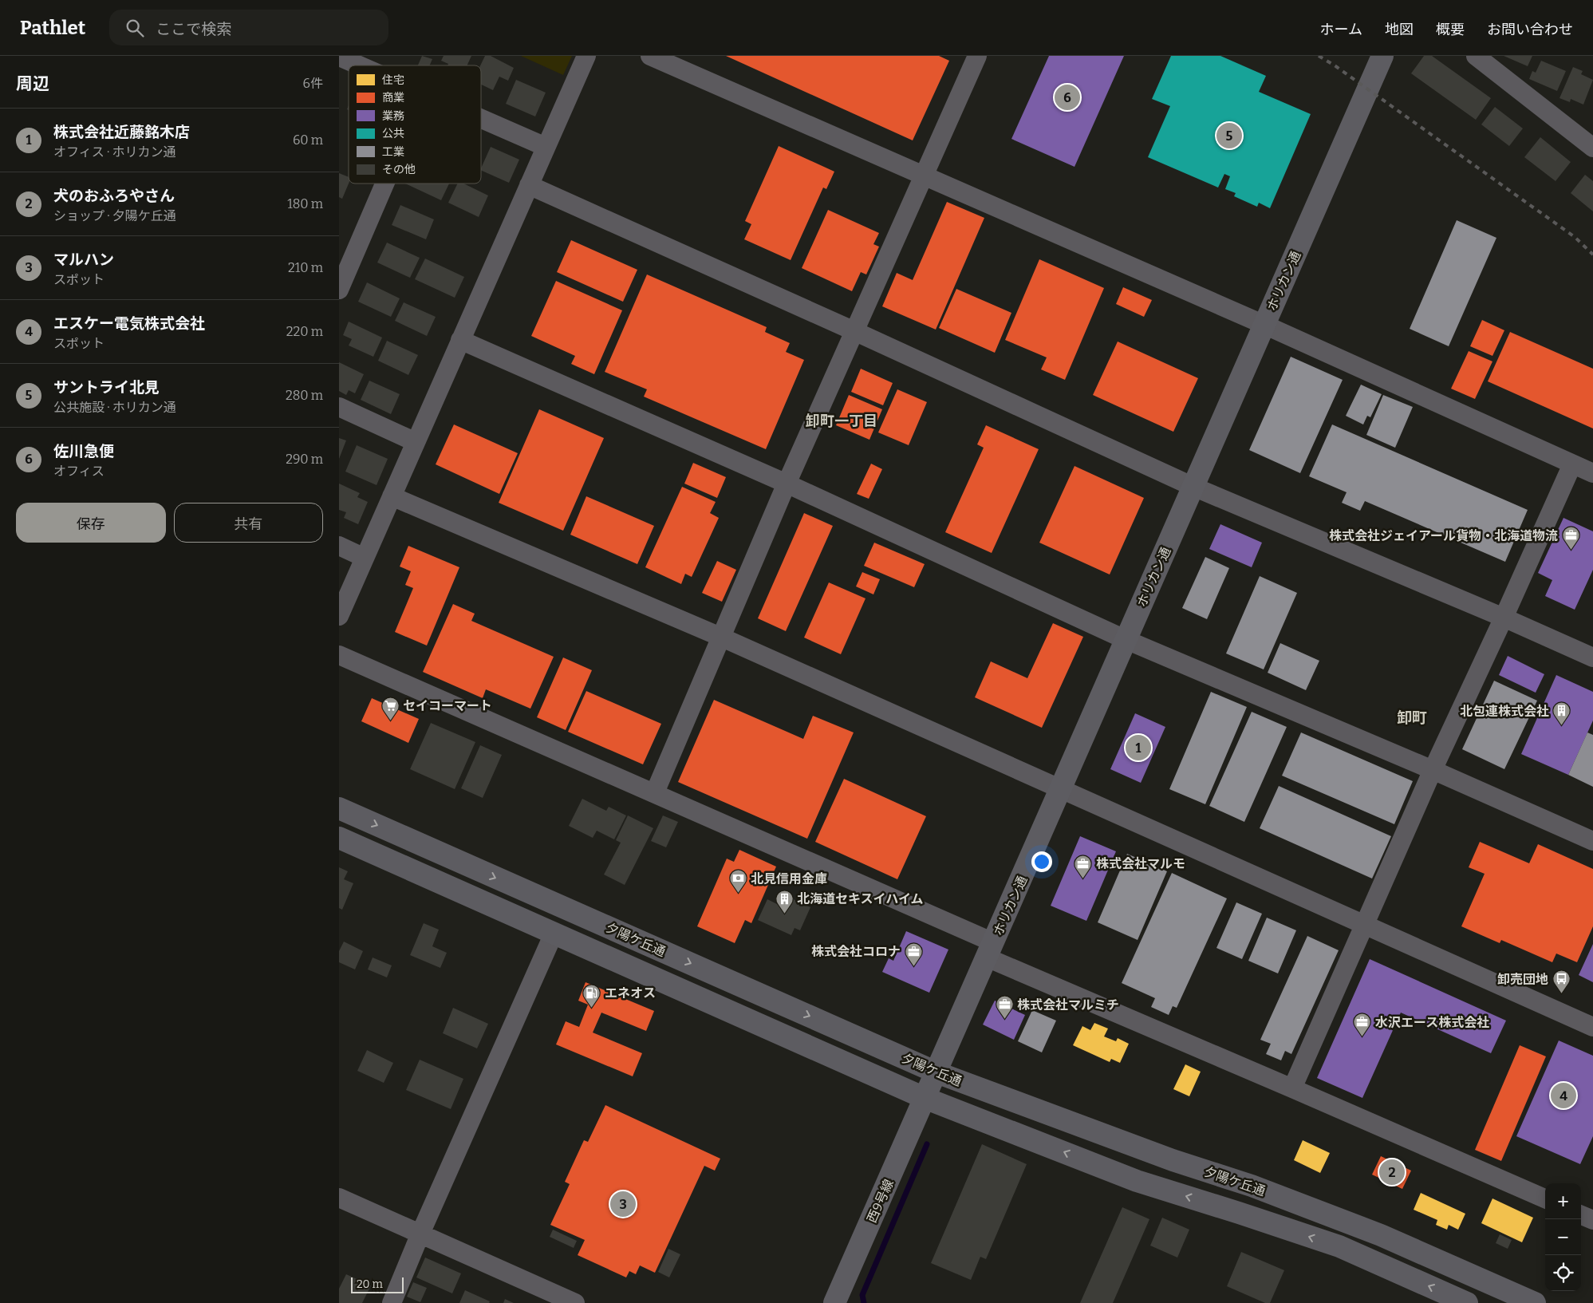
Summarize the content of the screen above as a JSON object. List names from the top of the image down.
{
  "streets": {
    "street": ["ホリカン通", "夕陽ケ丘通", "西9号線"]
  },
  "crossings": [
    ["ホリカン通", "夕陽ケ丘通"],
    ["ホリカン通", "西9号線"]
  ],
  "districts": ["卸町一丁目", "卸町"],
  "places": {
    "office": [
      "株式会社ジェイアール貨物・北海道物流",
      "株式会社マルモ",
      "株式会社コロナ",
      "株式会社マルミチ",
      "水沢エース株式会社"
    ],
    "supermarket": ["セイコーマート"],
    "building": ["北包連株式会社", "北海道セキスイハイム"],
    "bank": ["北見信用金庫"],
    "bus stop": ["卸売団地"],
    "fuel station": ["エネオス"]
  },
  "legend": [
    "住宅",
    "商業",
    "業務",
    "公共",
    "工業",
    "その他"
  ],
  "scale_bar": "20 m",
  "page": {
    "header": "Pathlet",
    "search": "ここで検索",
    "nav": [
      "ホーム",
      "地図",
      "概要",
      "お問い合わせ"
    ],
    "heading": ["周辺", "6件"],
    "pins": [
      "6",
      "5",
      "1",
      "4",
      "2",
      "3"
    ],
    "list": [
      {
        "mark": "1",
        "name": "株式会社近藤銘木店",
        "note": "オフィス · ホリカン通",
        "value": "60 m"
      },
      {
        "mark": "2",
        "name": "犬のおふろやさん",
        "note": "ショップ · 夕陽ケ丘通",
        "value": "180 m"
      },
      {
        "mark": "3",
        "name": "マルハン",
        "note": "スポット",
        "value": "210 m"
      },
      {
        "mark": "4",
        "name": "エスケー電気株式会社",
        "note": "スポット",
        "value": "220 m"
      },
      {
        "mark": "5",
        "name": "サントライ北見",
        "note": "公共施設 · ホリカン通",
        "value": "280 m"
      },
      {
        "mark": "6",
        "name": "佐川急便",
        "note": "オフィス",
        "value": "290 m"
      }
    ],
    "buttons": ["保存", "共有"],
    "map_buttons": ["+", "−"],
    "scale": "20 m"
  }
}
